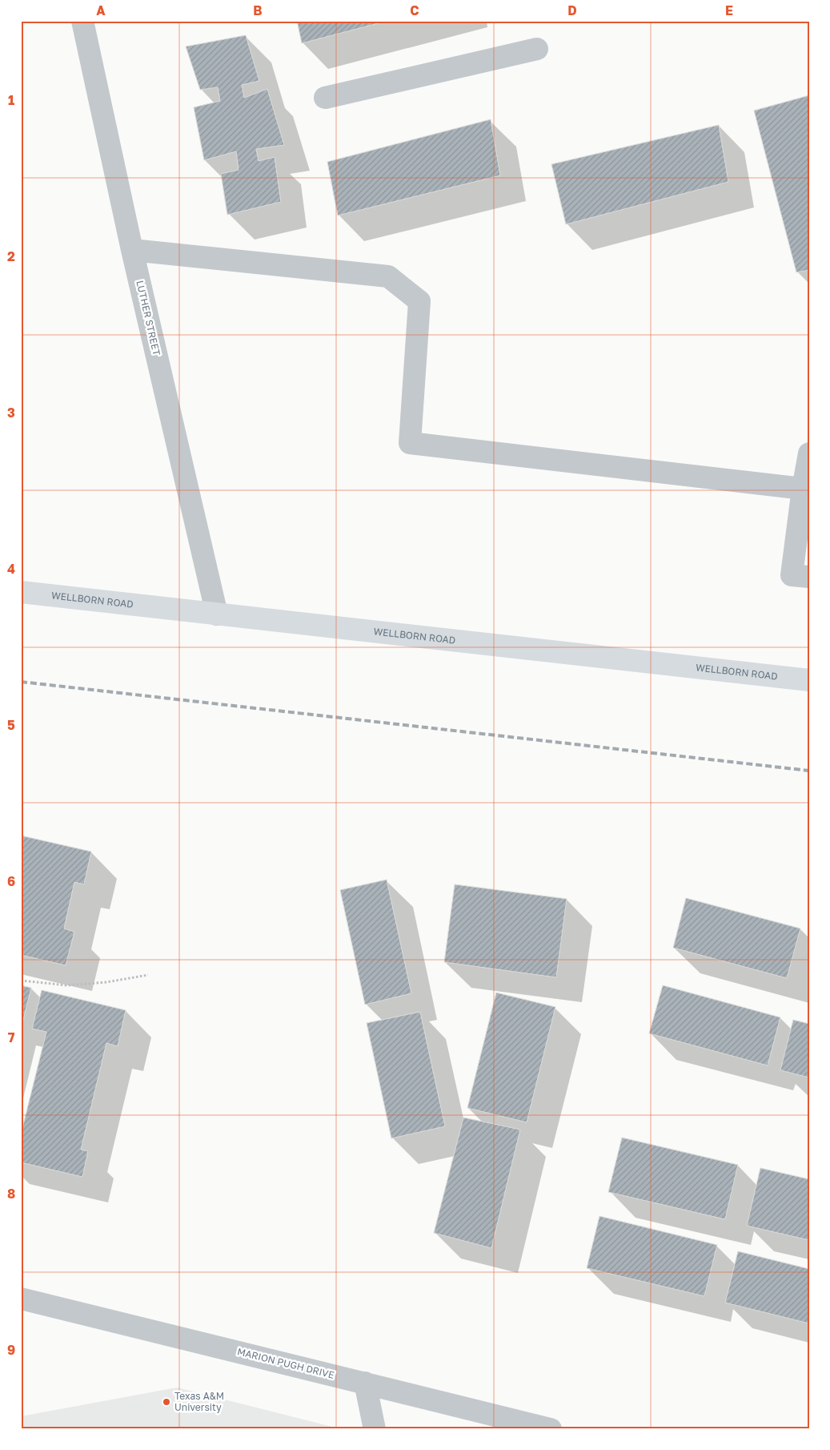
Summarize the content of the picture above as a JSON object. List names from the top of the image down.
{
  "streets": {
    "main road": ["WELLBORN ROAD"],
    "street": ["LUTHER STREET", "MARION PUGH DRIVE"]
  },
  "crossings": [
    ["LUTHER STREET", "WELLBORN ROAD"]
  ],
  "places": ["Texas A&M University"],
  "grid": {
    "columns": [
      "A",
      "B",
      "C",
      "D",
      "E"
    ],
    "rows": [
      "1",
      "2",
      "3",
      "4",
      "5",
      "6",
      "7",
      "8",
      "9"
    ]
  }
}
